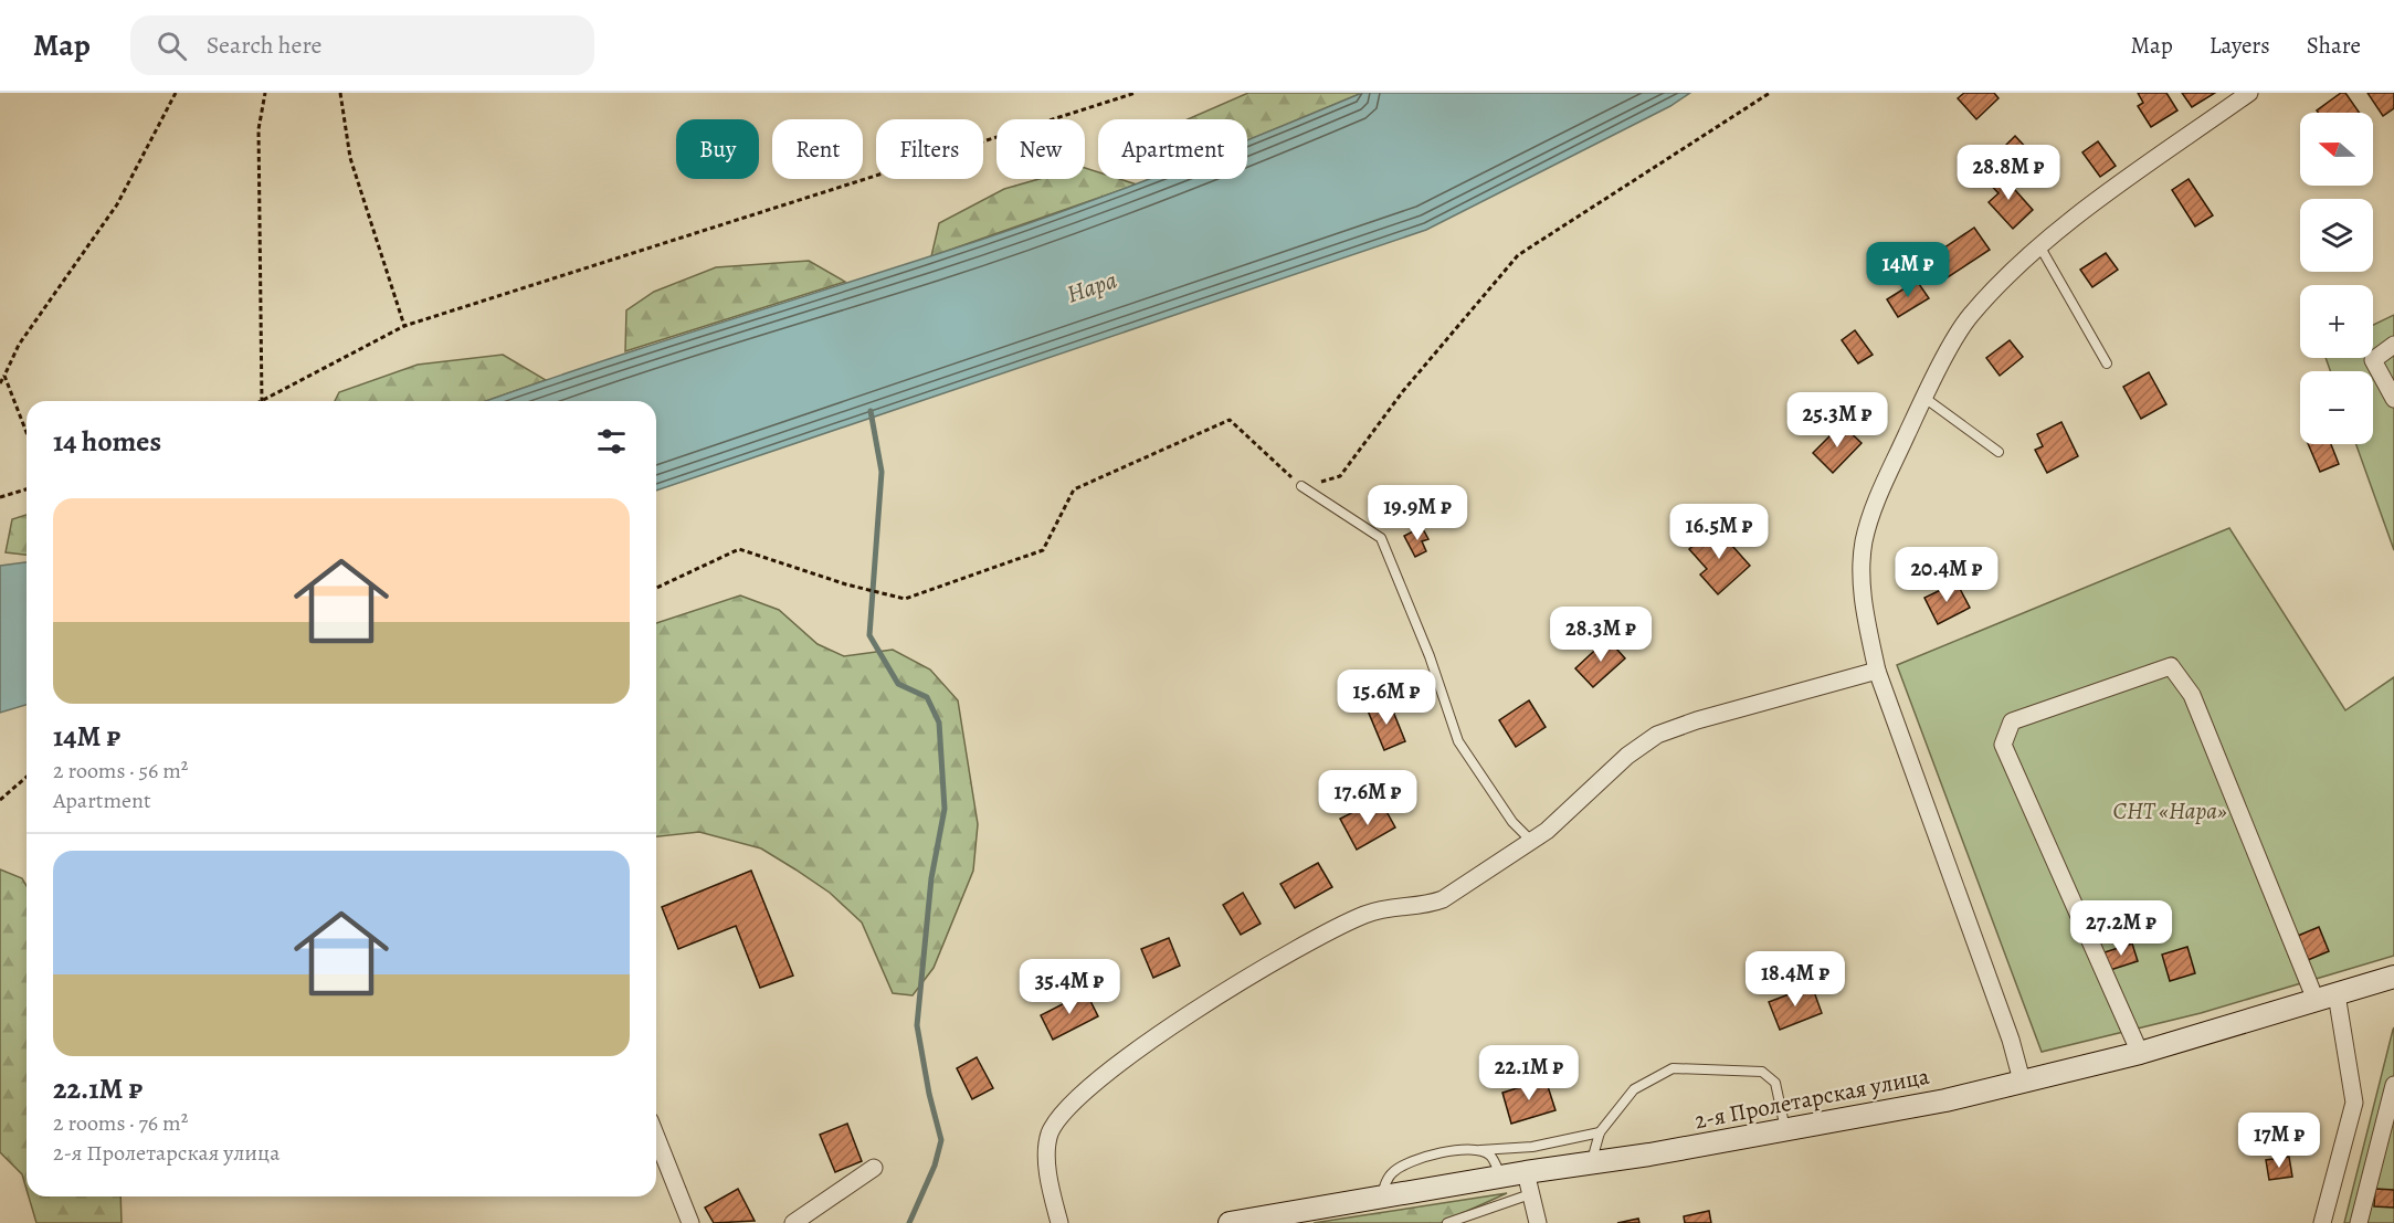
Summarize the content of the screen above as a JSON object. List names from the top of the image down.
{
  "streets": {
    "main road": ["2-я Пролетарская улица"]
  },
  "water": ["Нара"],
  "parks": ["СНТ «Нара»"],
  "north": "left",
  "page": {
    "header": "Map",
    "search": "Search here",
    "nav": ["Map", "Layers", "Share"],
    "map_buttons": ["+", "−"],
    "chip": [
      "Buy",
      "Rent",
      "Filters",
      "New",
      "Apartment"
    ],
    "price": [
      "28.8M ₽",
      "14M ₽",
      "25.3M ₽",
      "19.9M ₽",
      "16.5M ₽",
      "20.4M ₽",
      "28.3M ₽",
      "15.6M ₽",
      "17.6M ₽",
      "27.2M ₽",
      "18.4M ₽",
      "35.4M ₽",
      "22.1M ₽",
      "17M ₽"
    ],
    "heading": "14 homes",
    "list": [
      {
        "name": "14M ₽",
        "note": "2 rooms · 56 m² · Apartment"
      },
      {
        "name": "22.1M ₽",
        "note": "2 rooms · 76 m² · 2-я Пролетарская улица"
      }
    ]
  }
}
